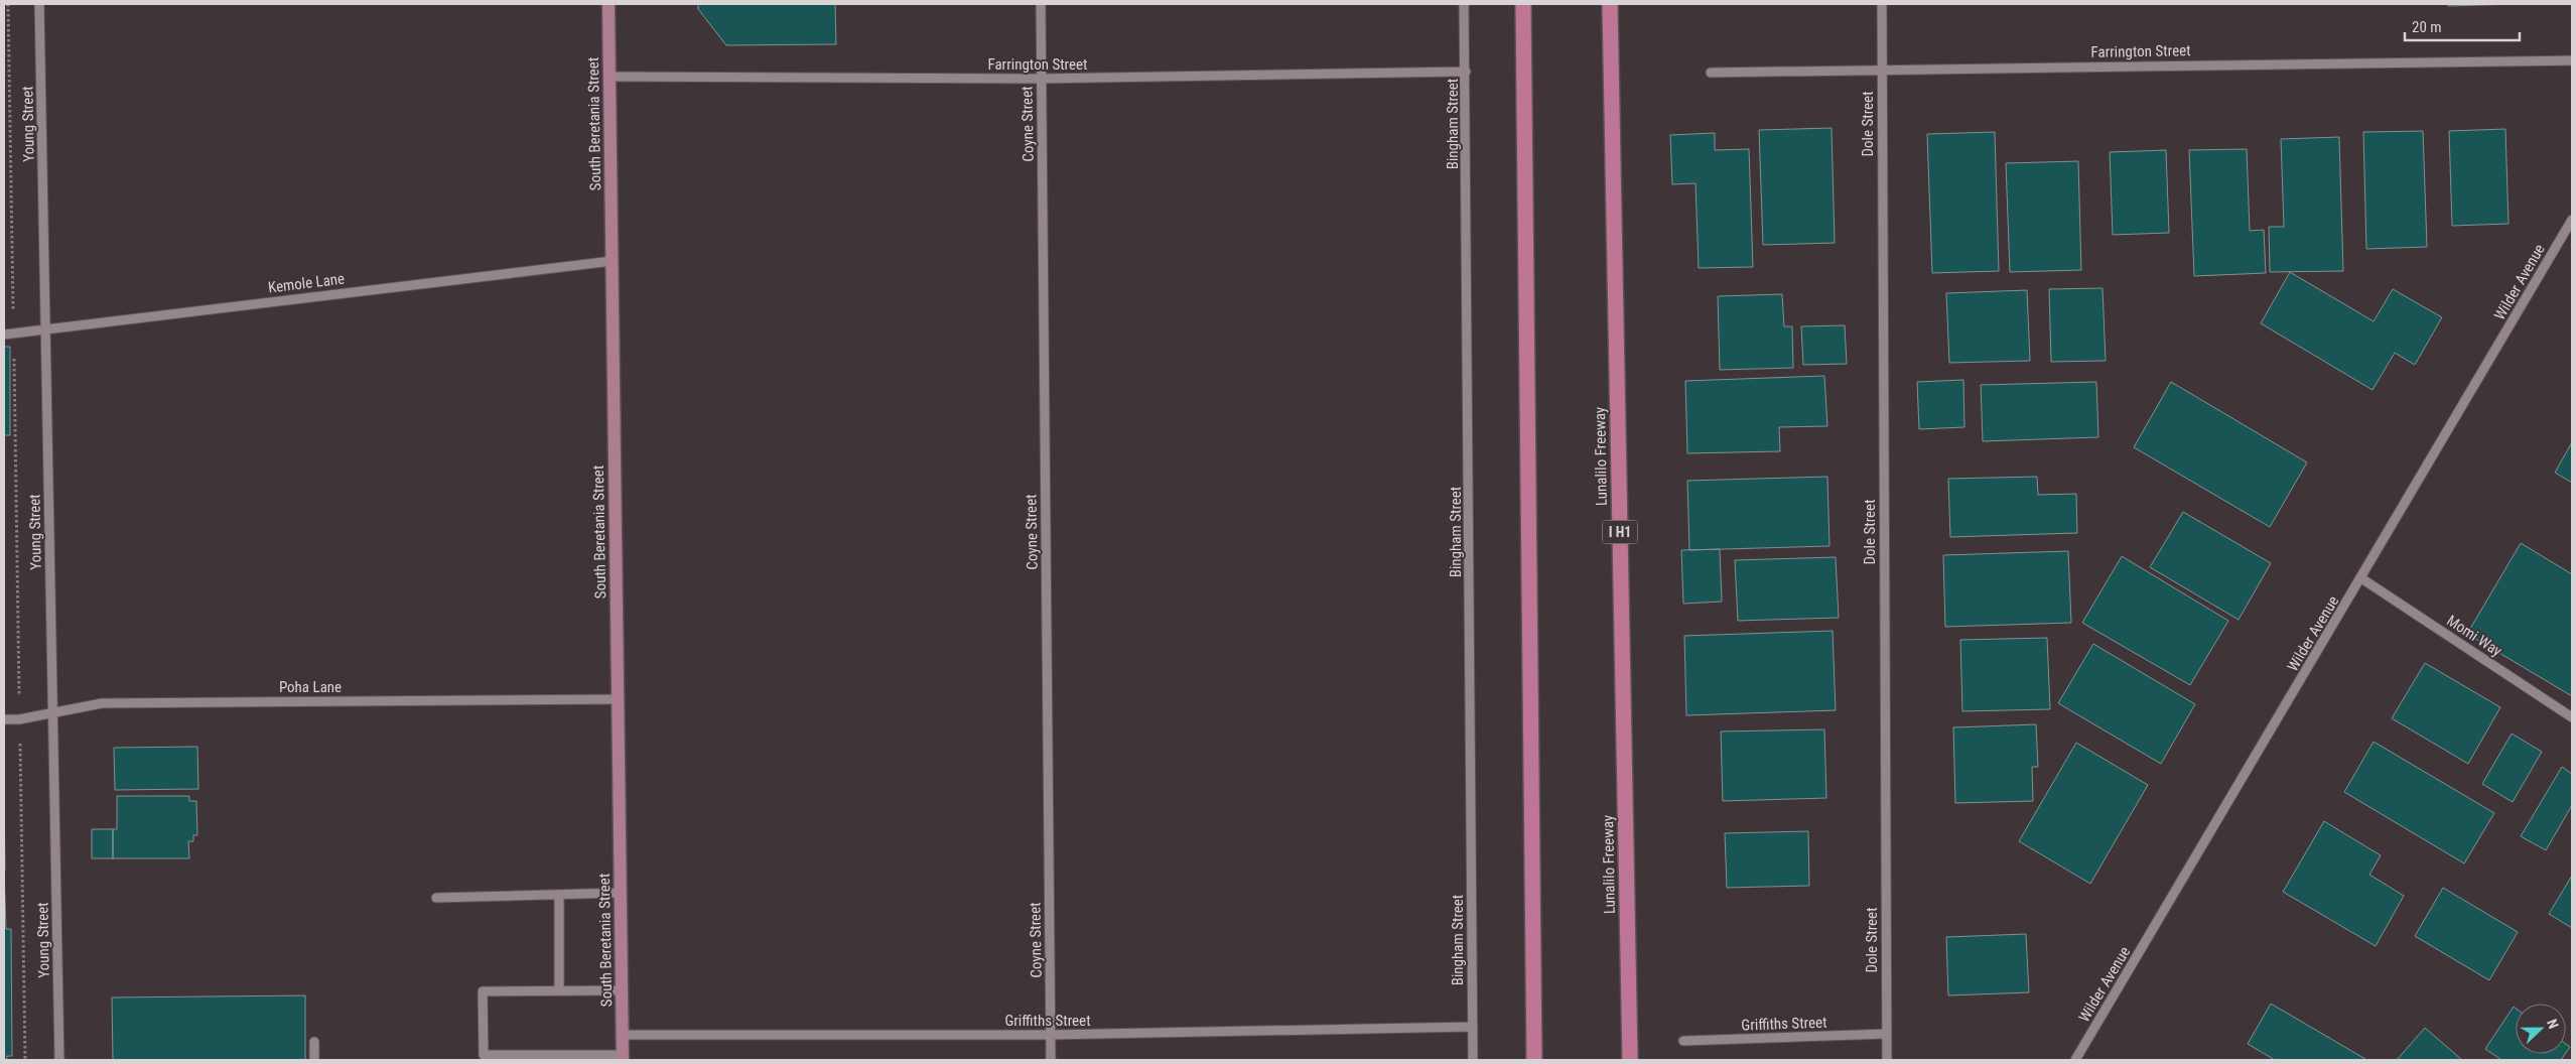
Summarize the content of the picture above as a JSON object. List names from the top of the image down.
{
  "streets": {
    "highway": ["Lunalilo Freeway", "I H1"],
    "main road": ["South Beretania Street"],
    "street": [
      "Farrington Street",
      "Young Street",
      "Coyne Street",
      "Bingham Street",
      "Dole Street",
      "Wilder Avenue",
      "Kemole Lane",
      "Momi Way",
      "Poha Lane",
      "Griffiths Street"
    ]
  },
  "crossings": [
    ["Farrington Street", "South Beretania Street"],
    ["Farrington Street", "Coyne Street"],
    ["Farrington Street", "Bingham Street"],
    ["Farrington Street", "Dole Street"],
    ["Young Street", "Kemole Lane"],
    ["Young Street", "Poha Lane"],
    ["South Beretania Street", "Kemole Lane"],
    ["South Beretania Street", "Poha Lane"],
    ["South Beretania Street", "Griffiths Street"],
    ["Coyne Street", "Griffiths Street"],
    ["Bingham Street", "Griffiths Street"],
    ["Dole Street", "Griffiths Street"],
    ["Wilder Avenue", "Momi Way"]
  ],
  "scale_bar": "20 m",
  "north": "right"
}
